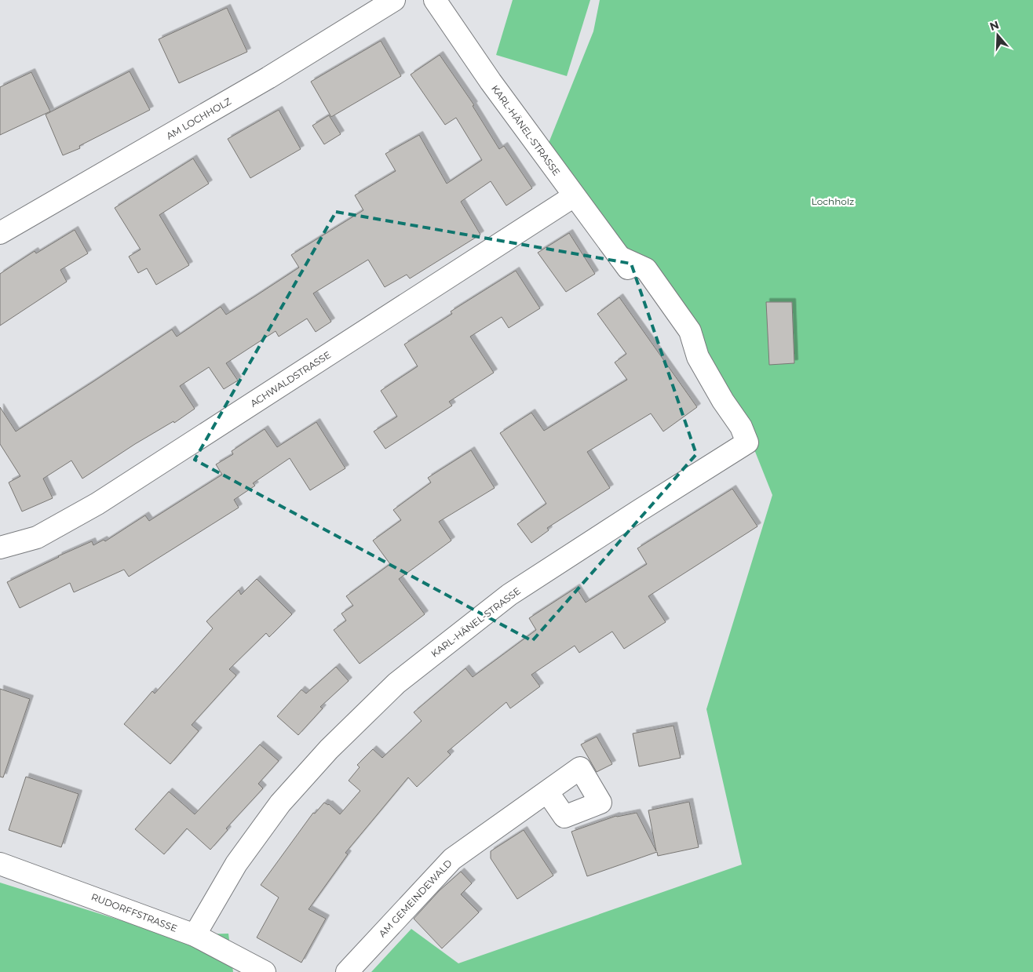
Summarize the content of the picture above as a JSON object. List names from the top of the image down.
{
  "streets": {
    "street": [
      "AM LOCHHOLZ",
      "KARL-HÄNEL-STRASSE",
      "ACHWALDSTRASSE",
      "AM GEMEINDEWALD",
      "RUDORFFSTRASSE"
    ]
  },
  "crossings": [
    ["KARL-HÄNEL-STRASSE", "ACHWALDSTRASSE"],
    ["KARL-HÄNEL-STRASSE", "RUDORFFSTRASSE"]
  ],
  "parks": ["Lochholz"],
  "north": "top"
}
